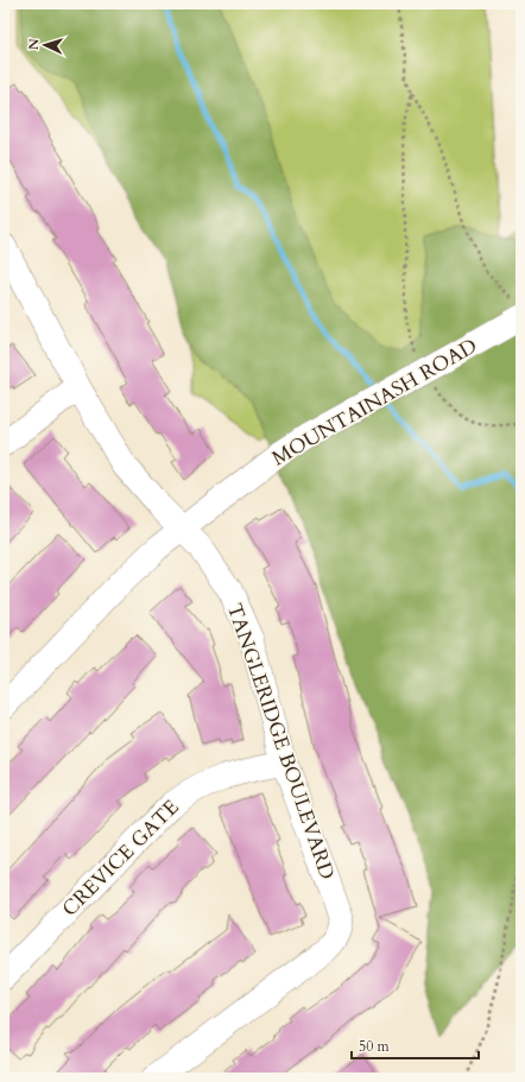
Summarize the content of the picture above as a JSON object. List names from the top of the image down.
{
  "streets": {
    "street": ["MOUNTAINASH ROAD", "TANGLERIDGE BOULEVARD", "CREVICE GATE"]
  },
  "crossings": [
    ["MOUNTAINASH ROAD", "TANGLERIDGE BOULEVARD"],
    ["TANGLERIDGE BOULEVARD", "CREVICE GATE"]
  ],
  "scale_bar": "50 m",
  "north": "left"
}
